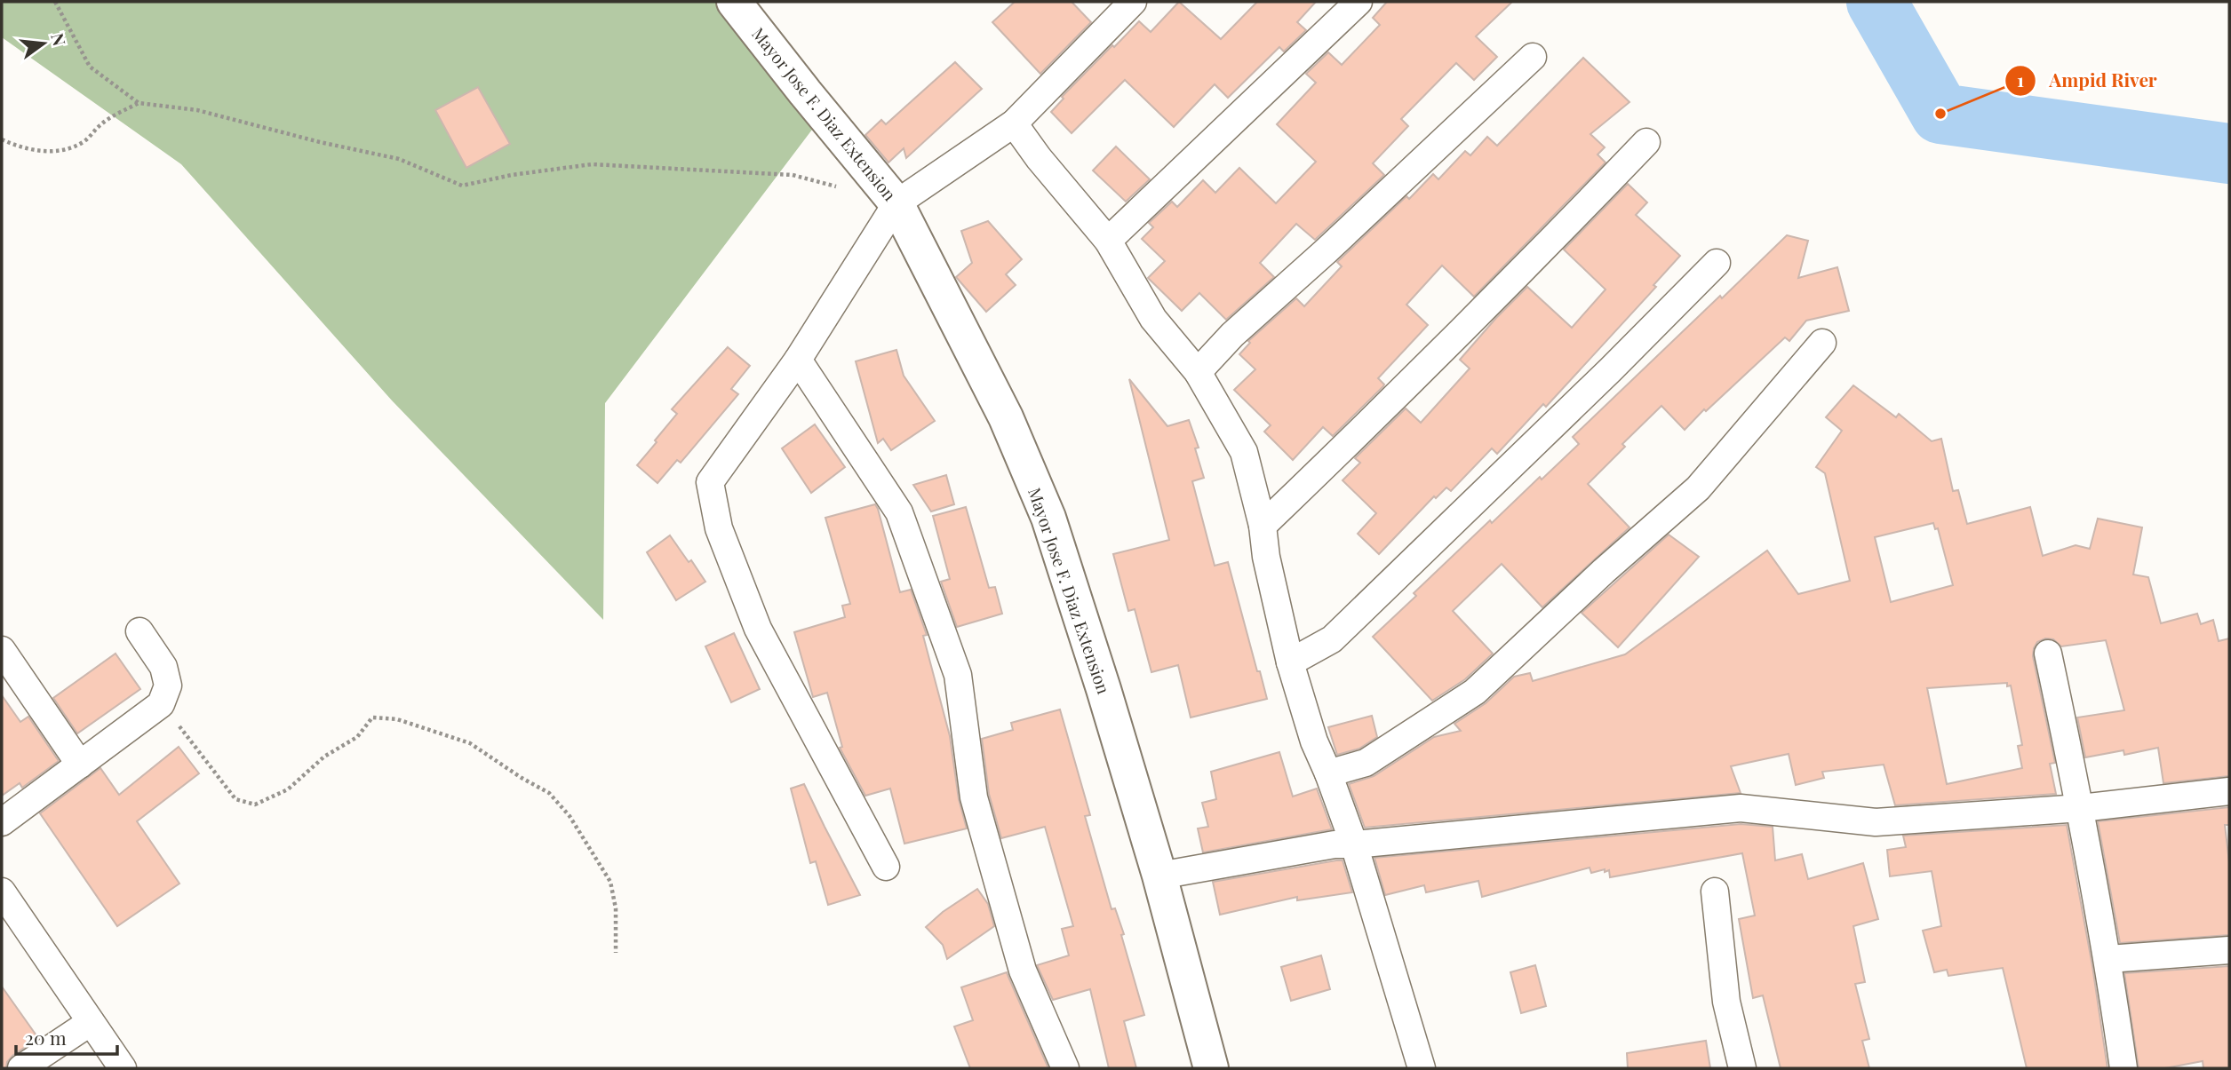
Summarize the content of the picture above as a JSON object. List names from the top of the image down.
{
  "streets": {
    "street": ["Mayor Jose F. Diaz Extension"]
  },
  "places": ["Ampid River"],
  "scale_bar": "20 m",
  "north": "right"
}
